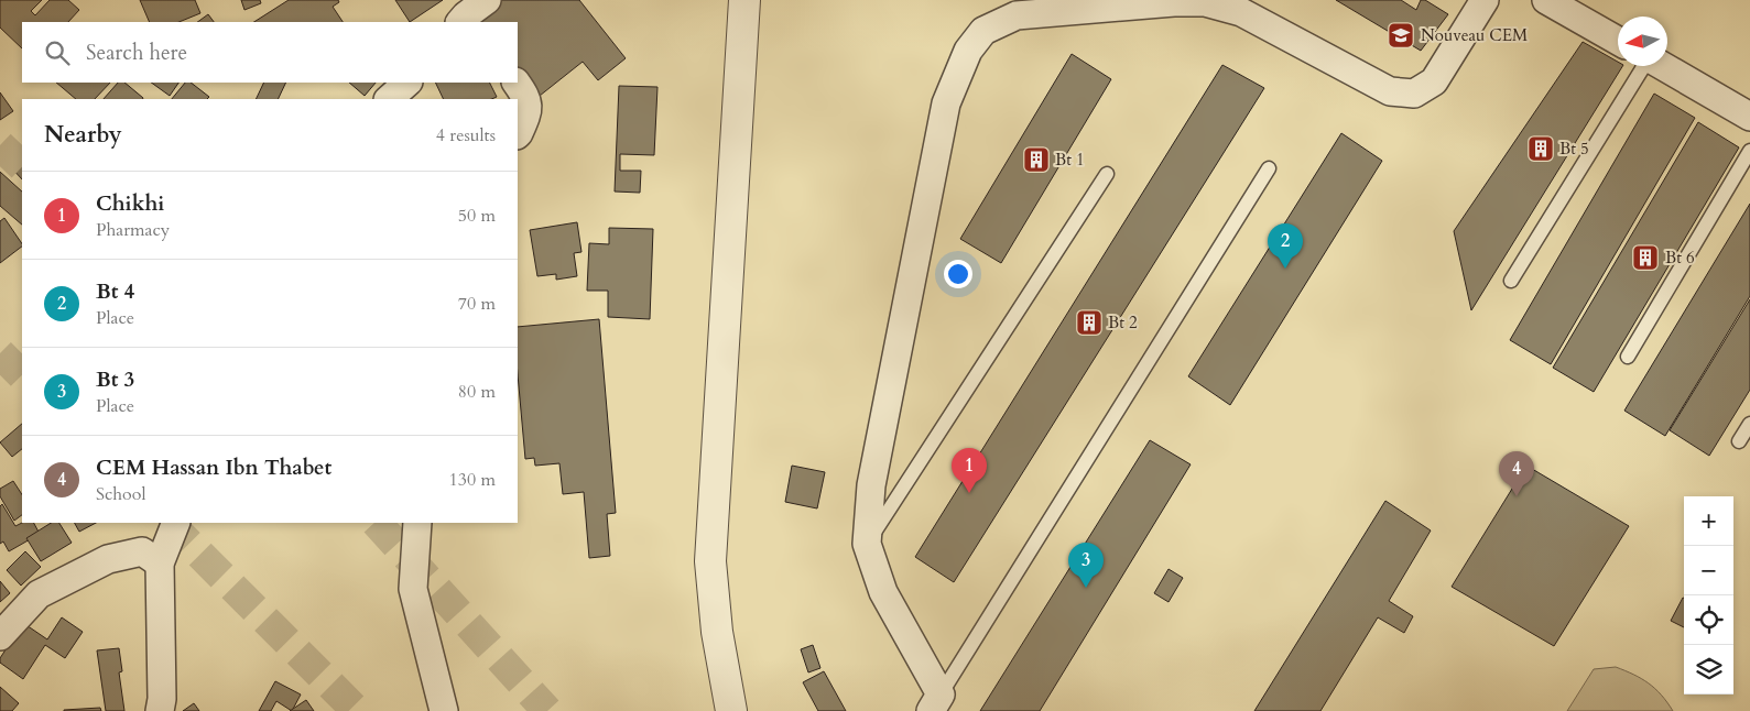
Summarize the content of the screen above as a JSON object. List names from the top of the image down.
{
  "places": {
    "school or university": ["Nouveau CEM"],
    "building": [
      "Bt 5",
      "Bt 1",
      "Bt 6",
      "Bt 2"
    ]
  },
  "north": "left",
  "page": {
    "search": "Search here",
    "heading": ["Nearby", "4 results"],
    "list": [
      {
        "mark": "1",
        "name": "Chikhi",
        "note": "Pharmacy",
        "value": "50 m"
      },
      {
        "mark": "2",
        "name": "Bt 4",
        "note": "Place",
        "value": "70 m"
      },
      {
        "mark": "3",
        "name": "Bt 3",
        "note": "Place",
        "value": "80 m"
      },
      {
        "mark": "4",
        "name": "CEM Hassan Ibn Thabet",
        "note": "School",
        "value": "130 m"
      }
    ],
    "pins": [
      "2",
      "1",
      "4",
      "3"
    ],
    "map_buttons": ["+", "−"]
  }
}
